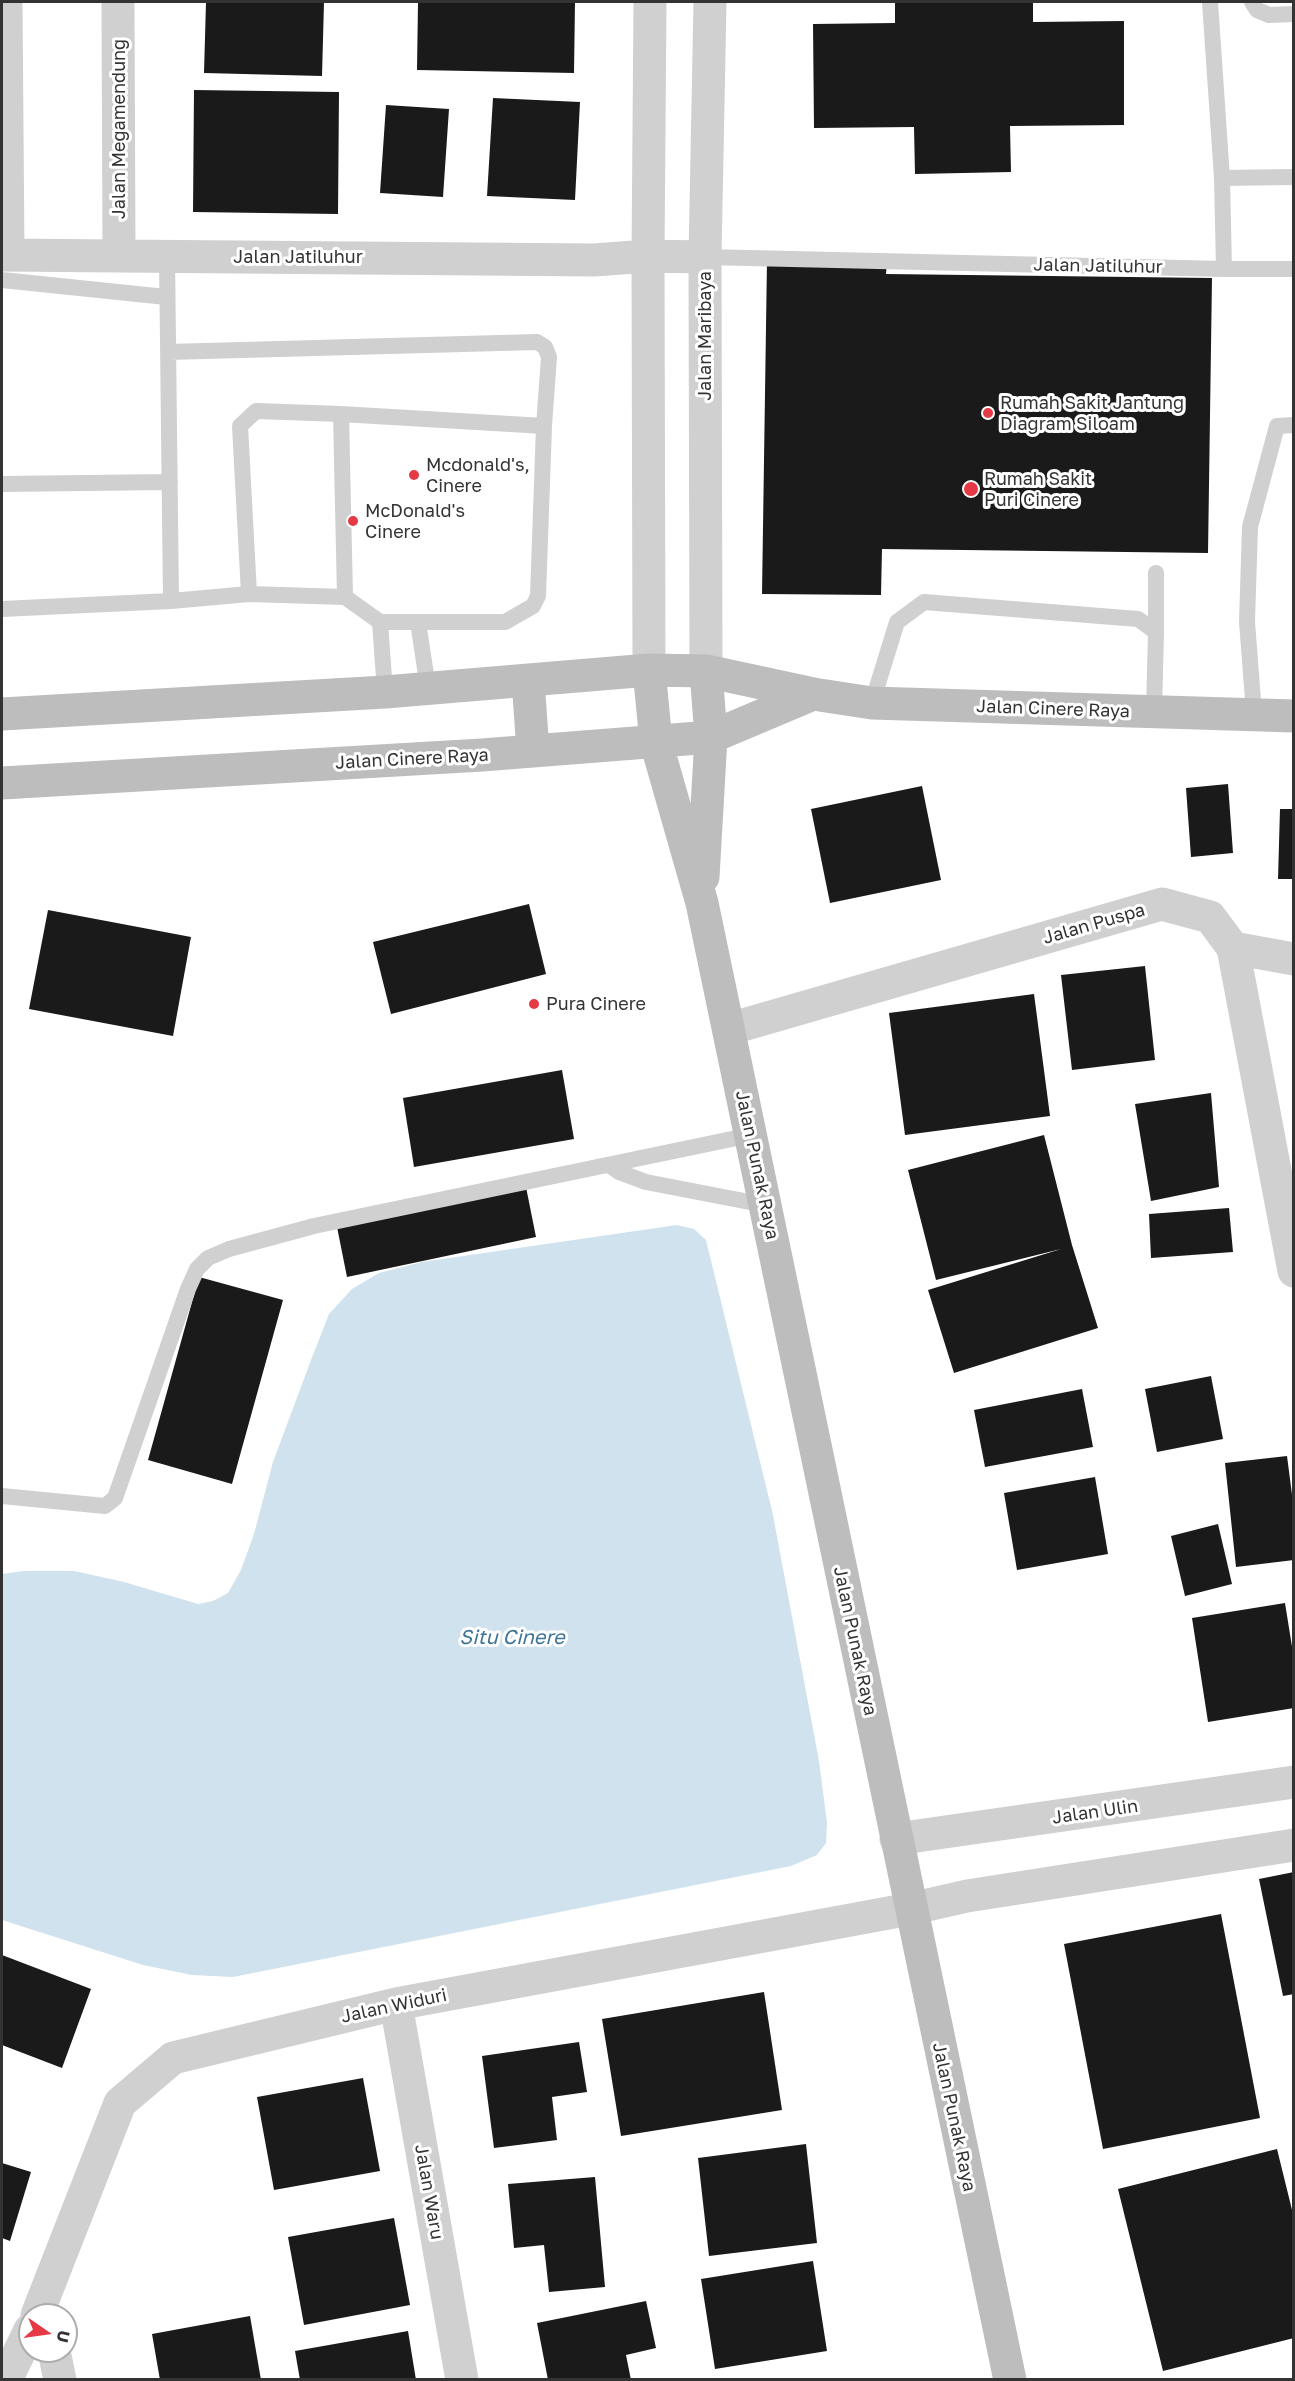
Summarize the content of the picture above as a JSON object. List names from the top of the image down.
{
  "streets": {
    "main road": ["Jalan Cinere Raya", "Jalan Punak Raya"],
    "street": [
      "Jalan Megamendung",
      "Jalan Jatiluhur",
      "Jalan Maribaya",
      "Jalan Puspa",
      "Jalan Ulin",
      "Jalan Widuri",
      "Jalan Waru"
    ]
  },
  "crossings": [
    ["Jalan Megamendung", "Jalan Jatiluhur"],
    ["Jalan Jatiluhur", "Jalan Maribaya"],
    ["Jalan Maribaya", "Jalan Cinere Raya"],
    ["Jalan Maribaya", "Jalan Punak Raya"],
    ["Jalan Cinere Raya", "Jalan Punak Raya"],
    ["Jalan Puspa", "Jalan Punak Raya"],
    ["Jalan Punak Raya", "Jalan Ulin"],
    ["Jalan Punak Raya", "Jalan Widuri"],
    ["Jalan Widuri", "Jalan Waru"]
  ],
  "water": ["Situ Cinere"],
  "places": [
    "Rumah Sakit Jantung Diagram Siloam",
    "Mcdonald's, Cinere",
    "Rumah Sakit Puri Cinere",
    "McDonald's Cinere",
    "Pura Cinere"
  ],
  "north": "right"
}
